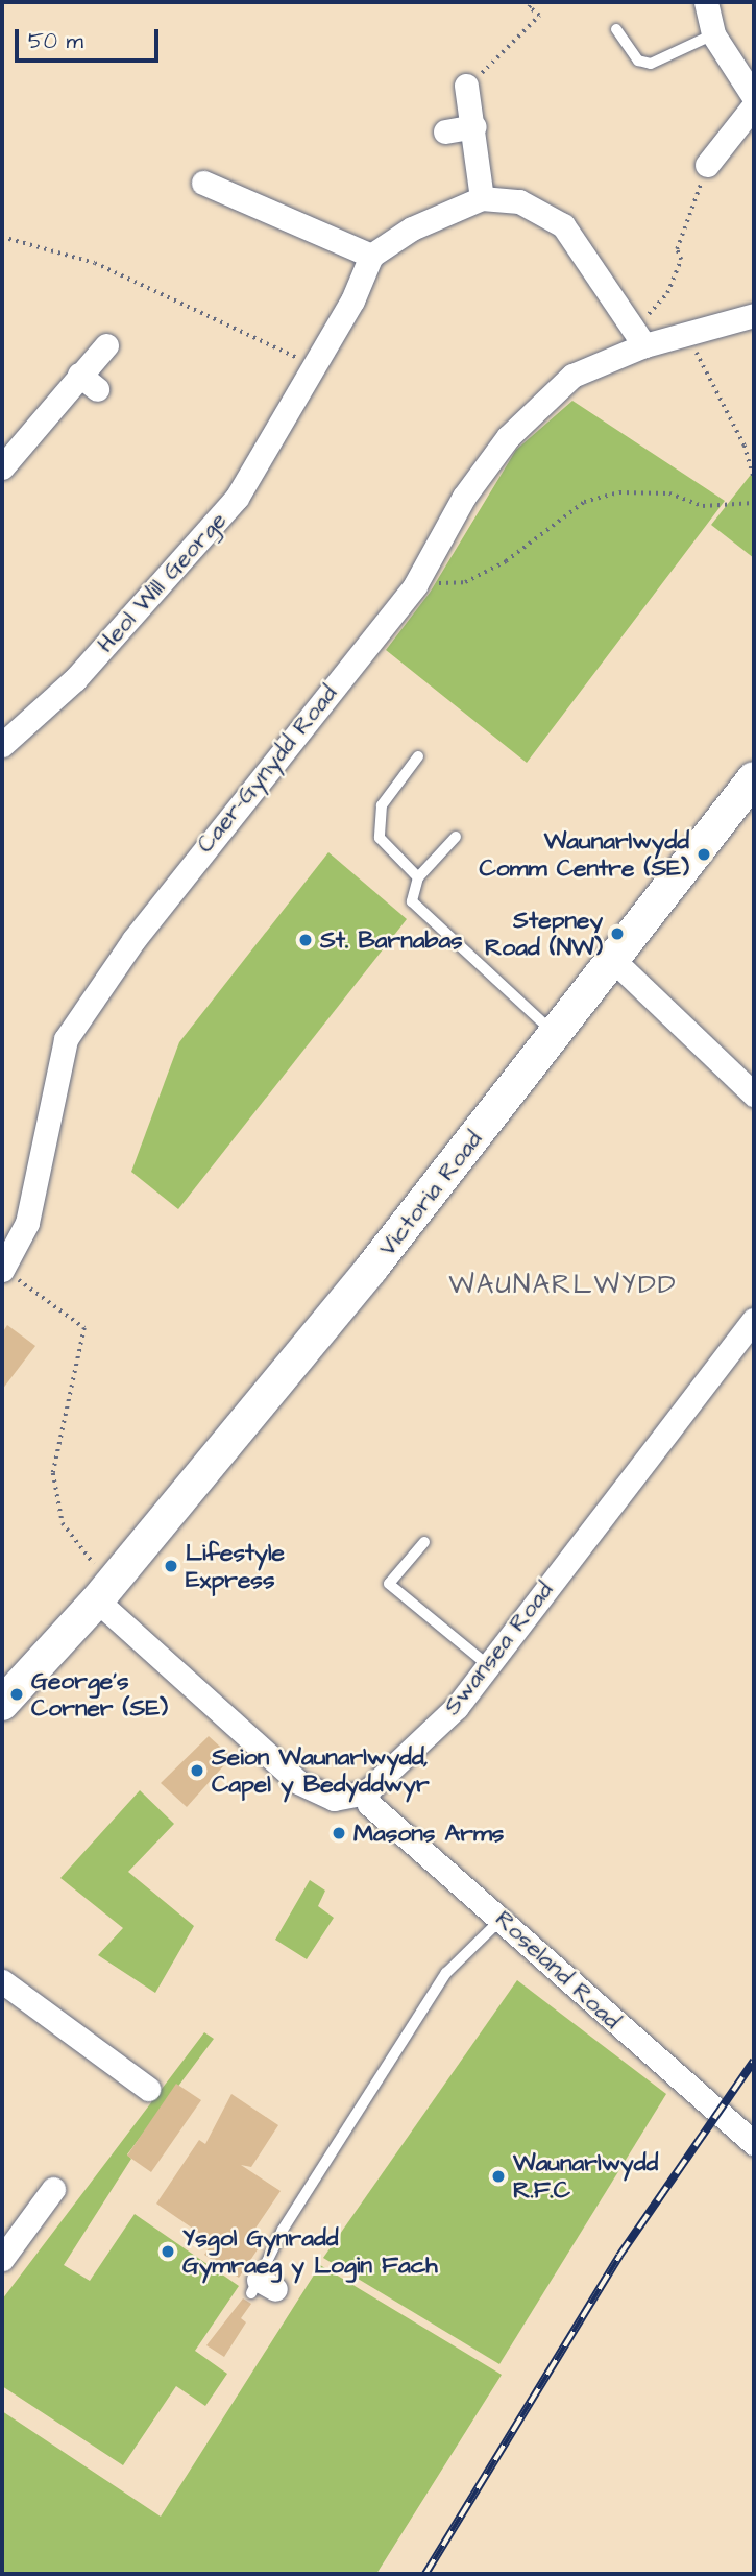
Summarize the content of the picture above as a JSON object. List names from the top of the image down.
{
  "streets": {
    "main road": ["Victoria Road"],
    "street": [
      "Heol Will George",
      "Caer-Gynydd Road",
      "Swansea Road",
      "Roseland Road"
    ]
  },
  "crossings": [
    ["Swansea Road", "Roseland Road"]
  ],
  "districts": ["WAUNARLWYDD"],
  "places": [
    "Waunarlwydd Comm Centre (SE)",
    "Stepney Road (NW)",
    "St. Barnabas",
    "Lifestyle Express",
    "George's Corner (SE)",
    "Seion Waunarlwydd, Capel y Bedyddwyr",
    "Masons Arms",
    "Waunarlwydd R.F.C",
    "Ysgol Gynradd Gymraeg y Login Fach"
  ],
  "scale_bar": "50 m"
}
